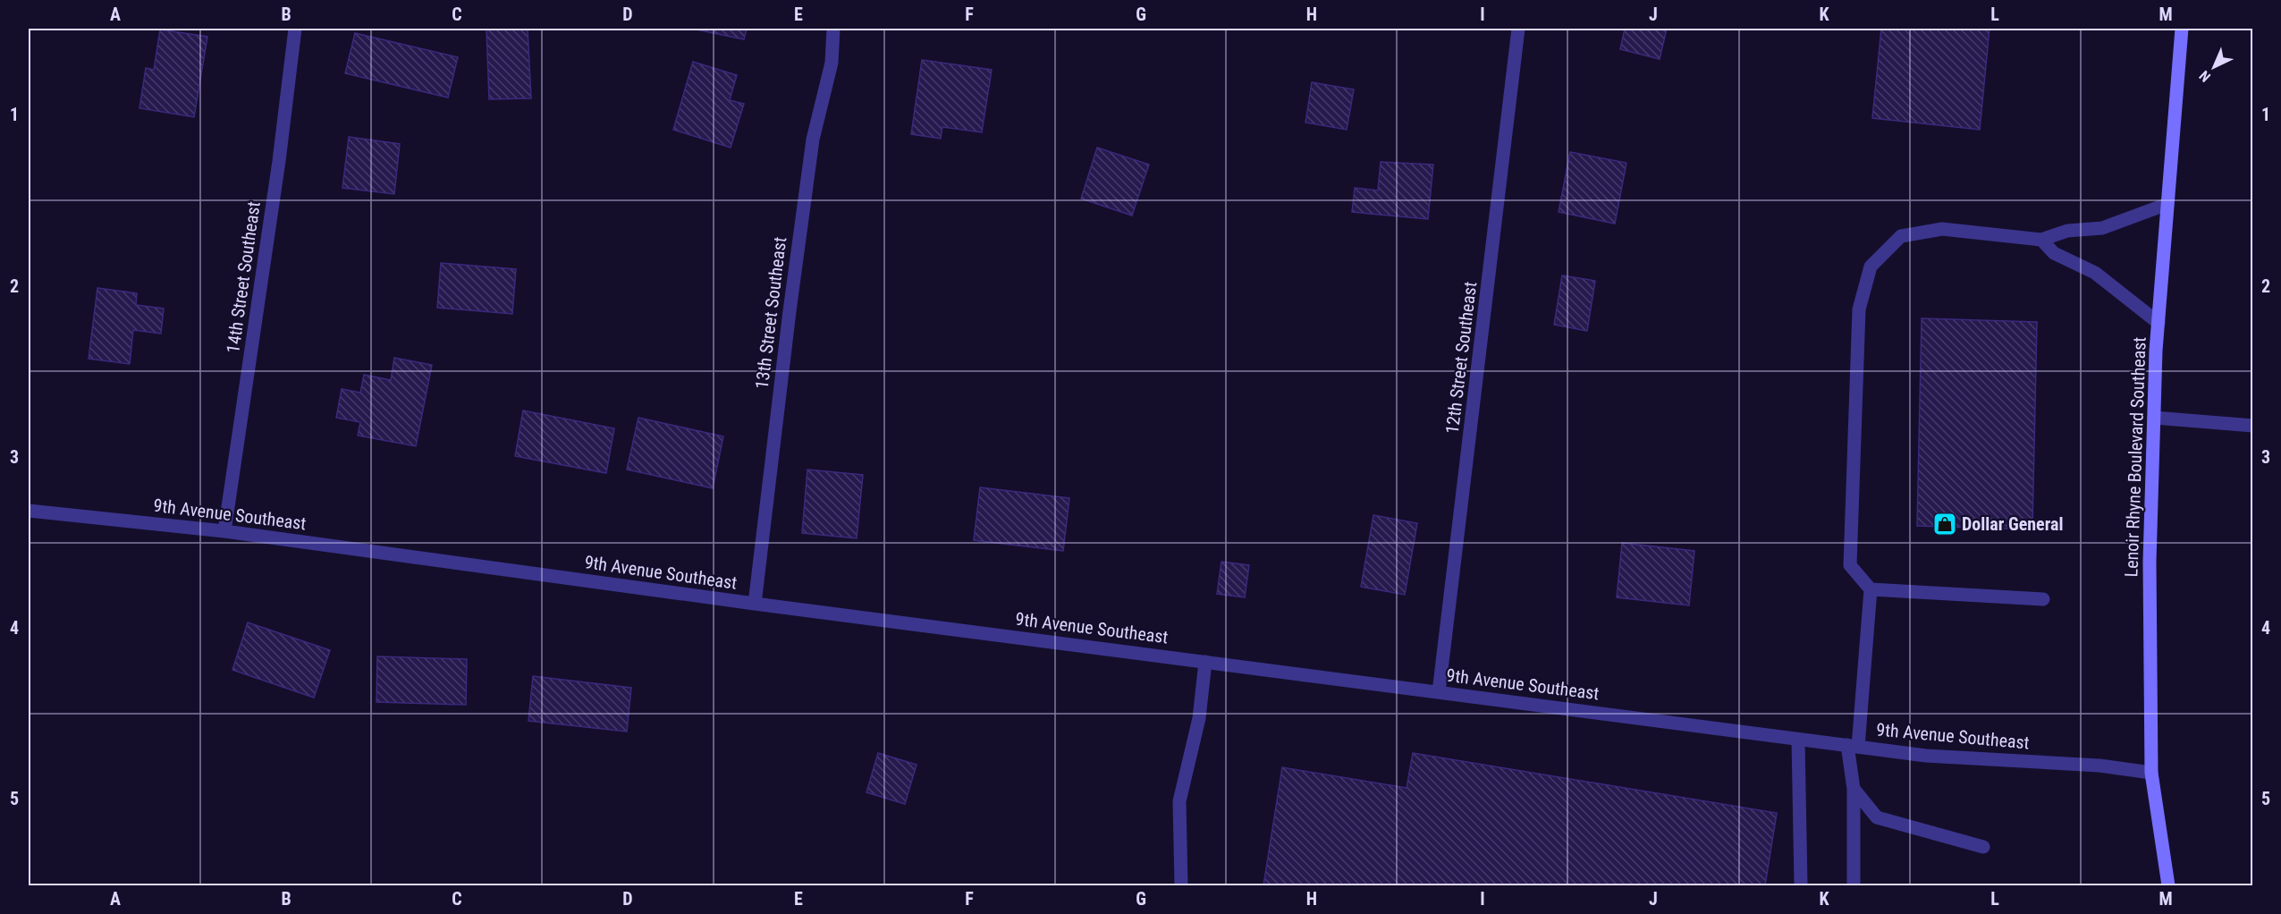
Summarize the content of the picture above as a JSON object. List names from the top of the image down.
{
  "streets": {
    "main road": ["Lenoir Rhyne Boulevard Southeast"],
    "street": [
      "14th Street Southeast",
      "13th Street Southeast",
      "12th Street Southeast",
      "9th Avenue Southeast"
    ]
  },
  "crossings": [
    ["14th Street Southeast", "9th Avenue Southeast"],
    ["13th Street Southeast", "9th Avenue Southeast"],
    ["12th Street Southeast", "9th Avenue Southeast"],
    ["Lenoir Rhyne Boulevard Southeast", "9th Avenue Southeast"]
  ],
  "places": {
    "shop": ["Dollar General"]
  },
  "north": "bottom left",
  "grid": {
    "columns": [
      "A",
      "B",
      "C",
      "D",
      "E",
      "F",
      "G",
      "H",
      "I",
      "J",
      "K",
      "L",
      "M"
    ],
    "rows": [
      "1",
      "2",
      "3",
      "4",
      "5"
    ]
  }
}
